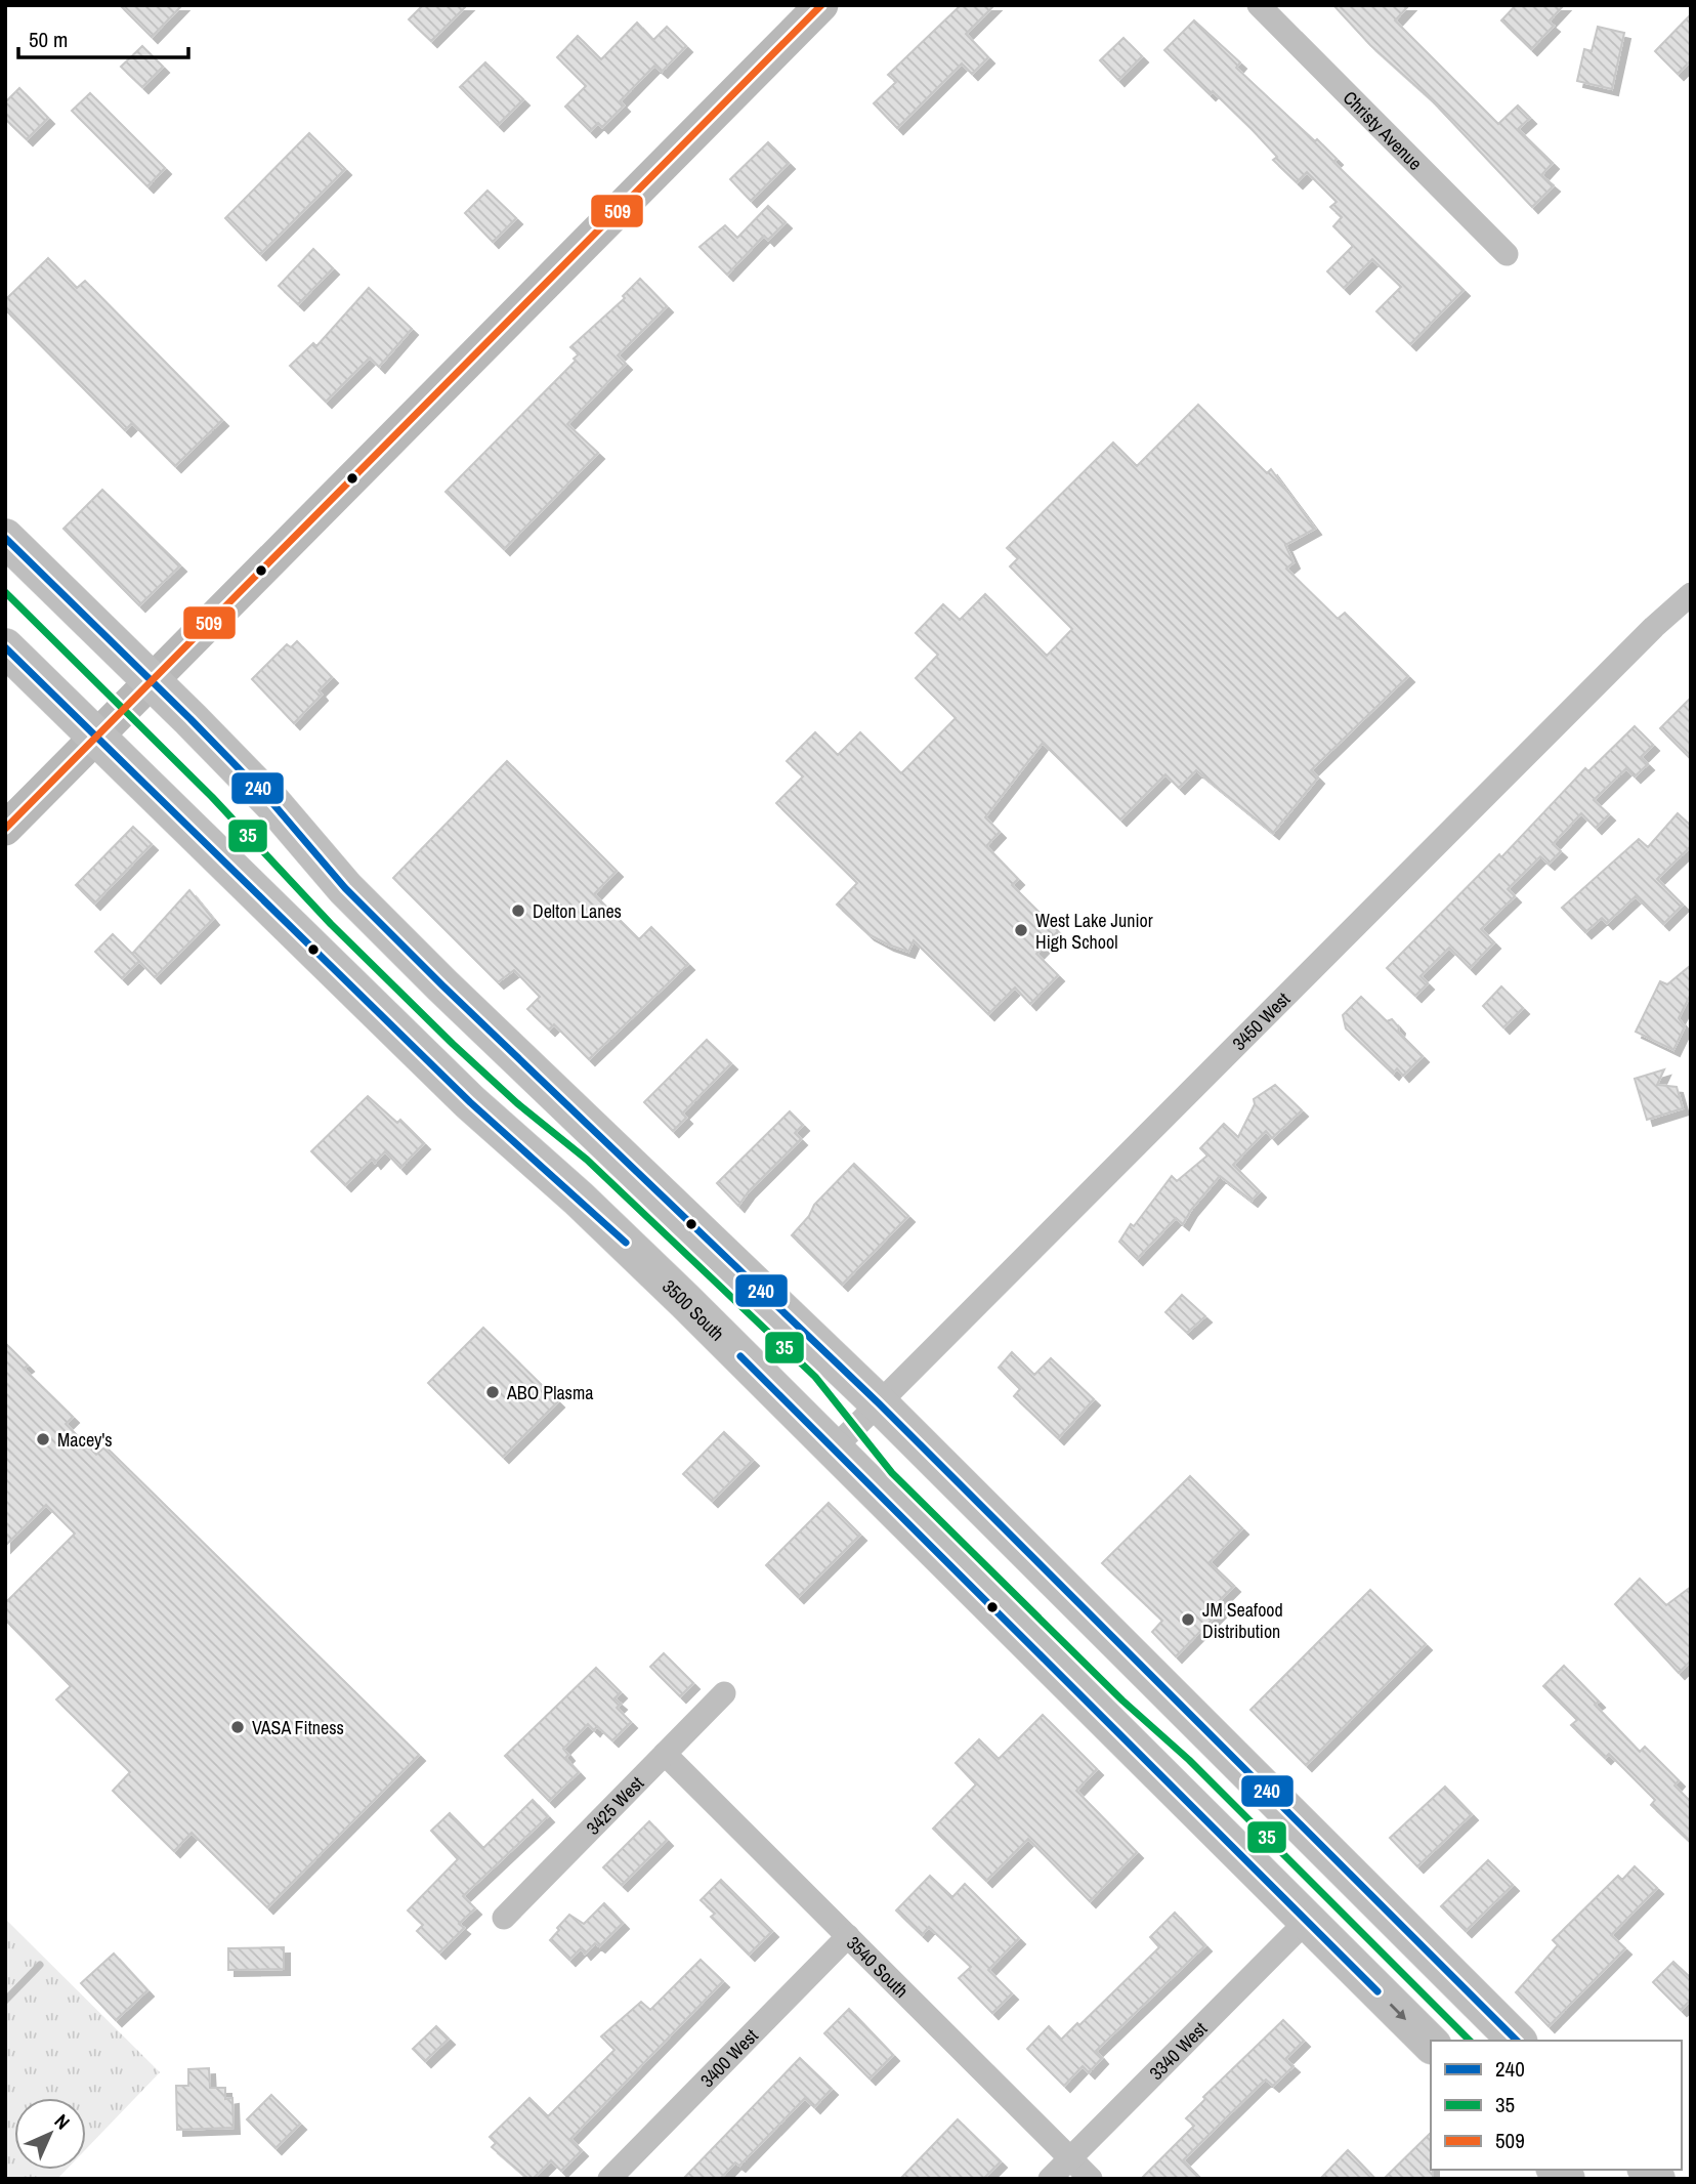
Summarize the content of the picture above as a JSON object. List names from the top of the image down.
{
  "streets": {
    "main road": ["3500 South"],
    "street": [
      "Christy Avenue",
      "3450 West",
      "3425 West",
      "3540 South",
      "3340 West",
      "3400 West"
    ]
  },
  "crossings": [
    ["3450 West", "3500 South"],
    ["3500 South", "3340 West"],
    ["3425 West", "3540 South"],
    ["3540 South", "3340 West"],
    ["3540 South", "3400 West"]
  ],
  "places": [
    "Delton Lanes",
    "West Lake Junior High School",
    "ABO Plasma",
    "Macey's",
    "JM Seafood Distribution",
    "VASA Fitness"
  ],
  "lines": ["transit line 509", "transit line 240", "transit line 35"],
  "legend": ["240", "35", "509"],
  "scale_bar": "50 m",
  "north": "top right"
}
